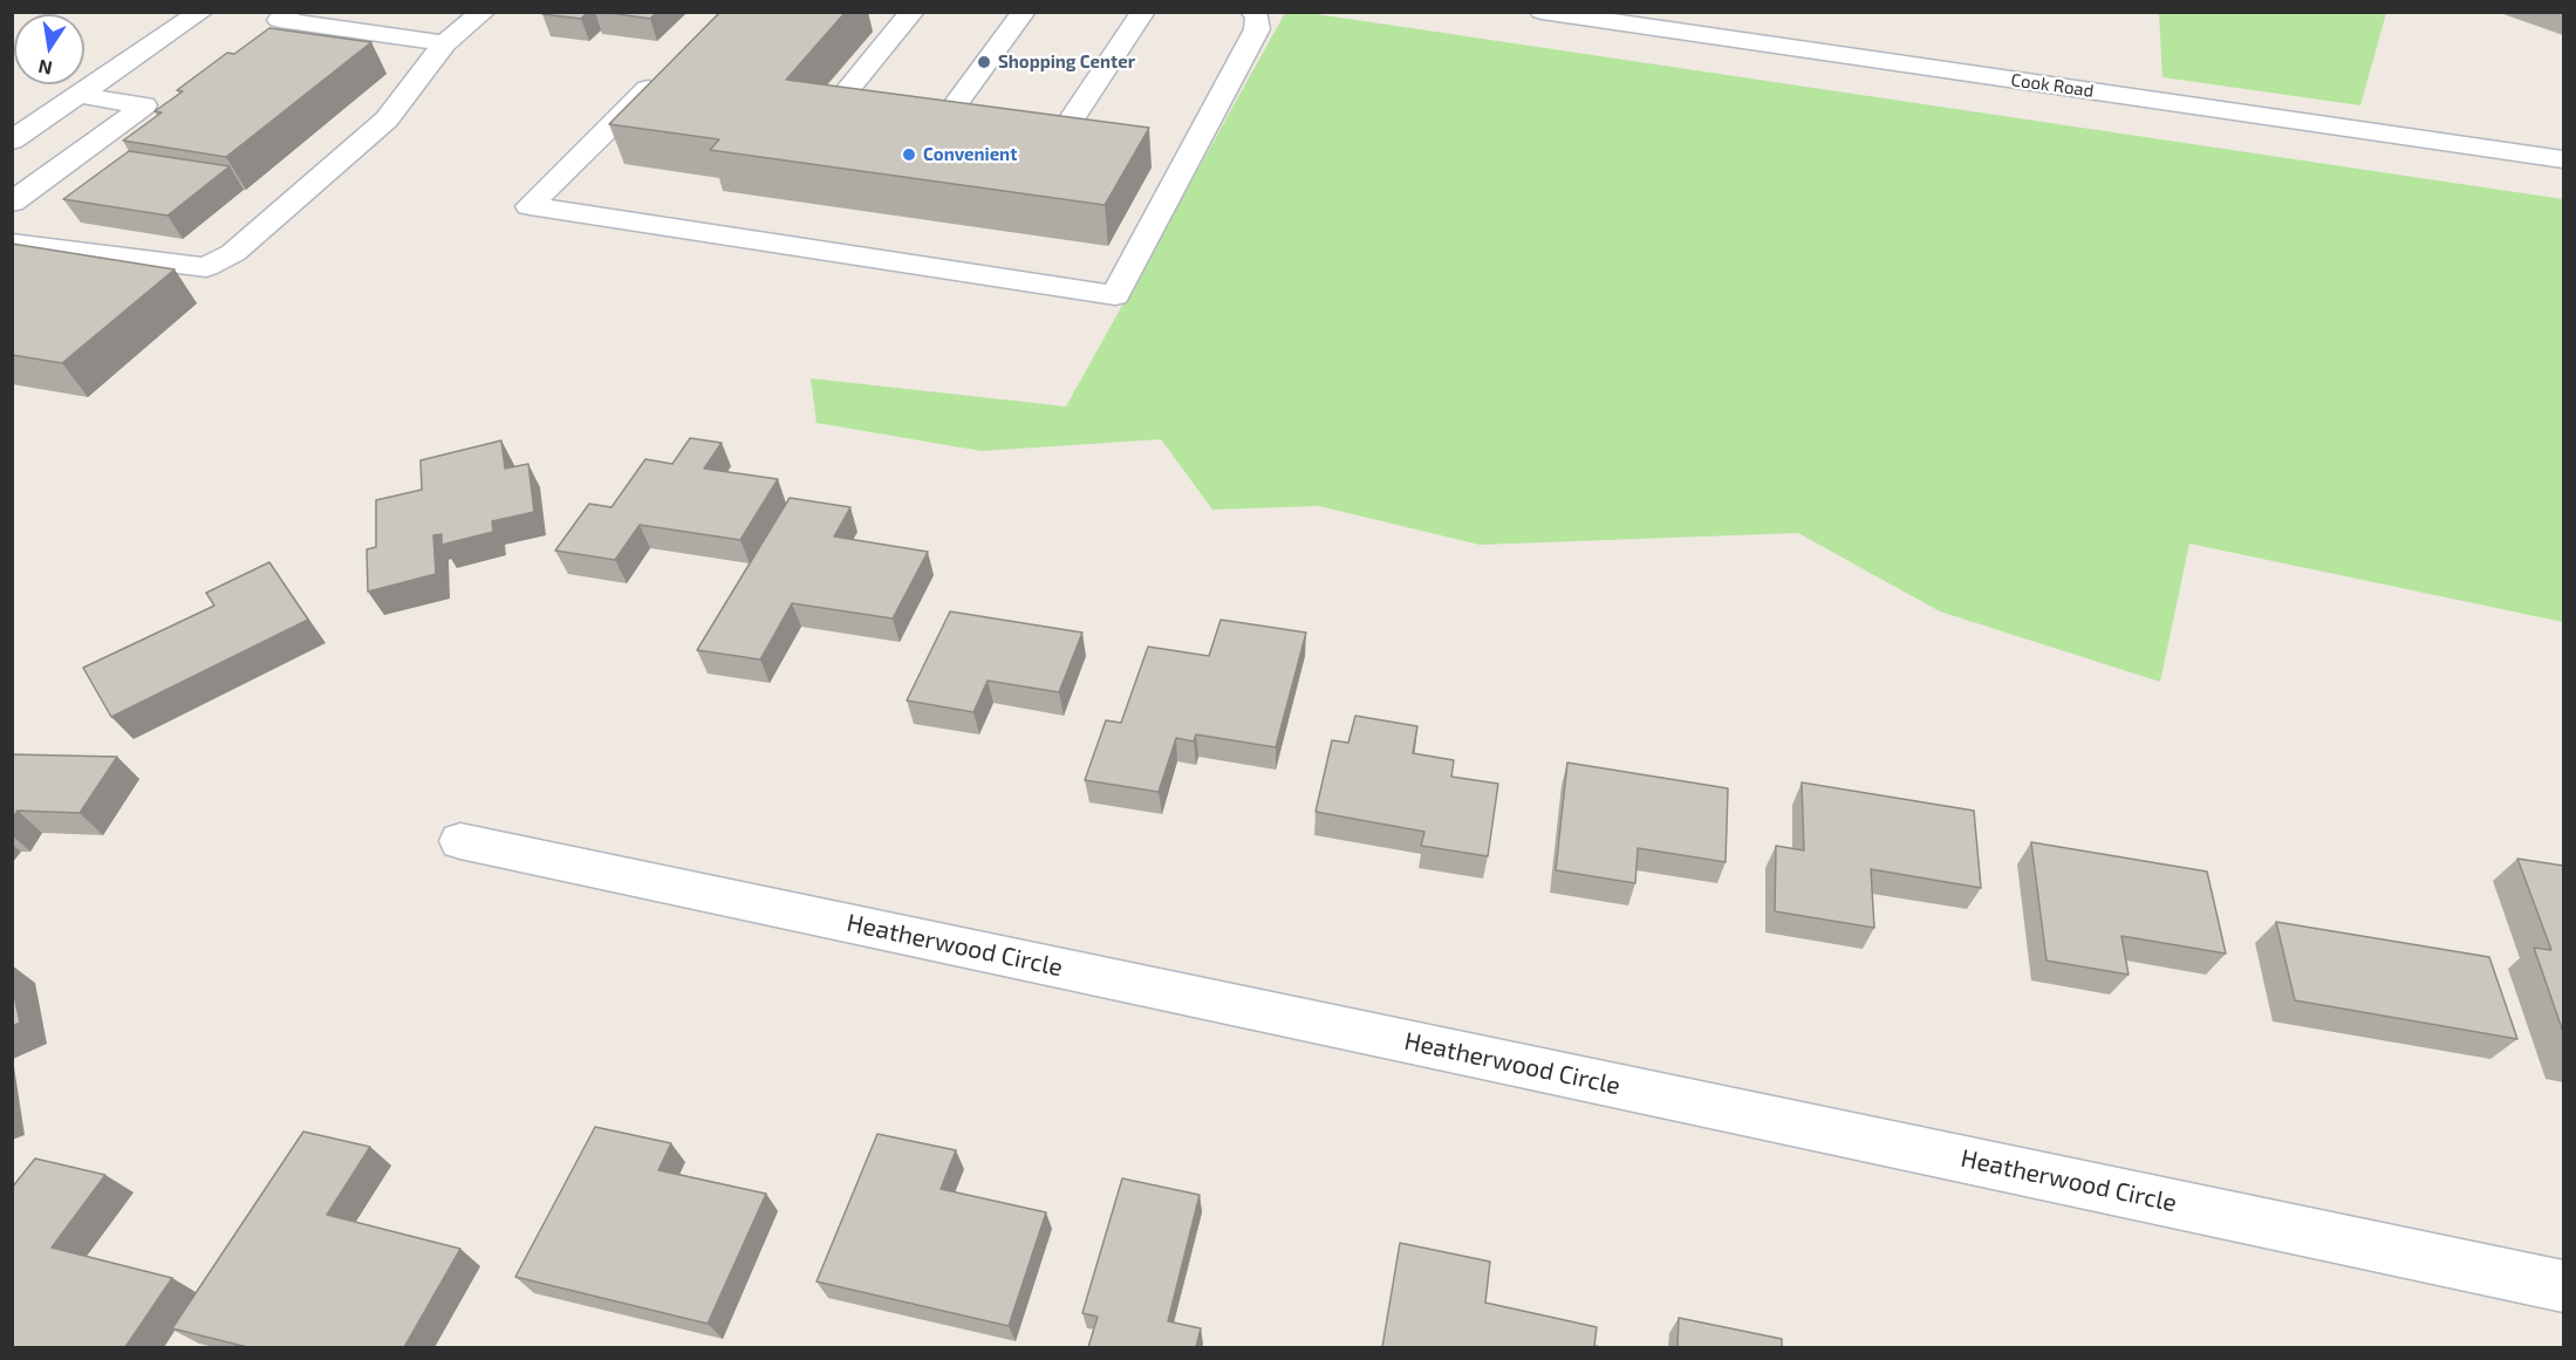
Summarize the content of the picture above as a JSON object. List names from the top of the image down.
{
  "streets": {
    "street": ["Cook Road", "Heatherwood Circle"]
  },
  "places": ["Shopping Center", "Convenient"],
  "north": "bottom"
}
